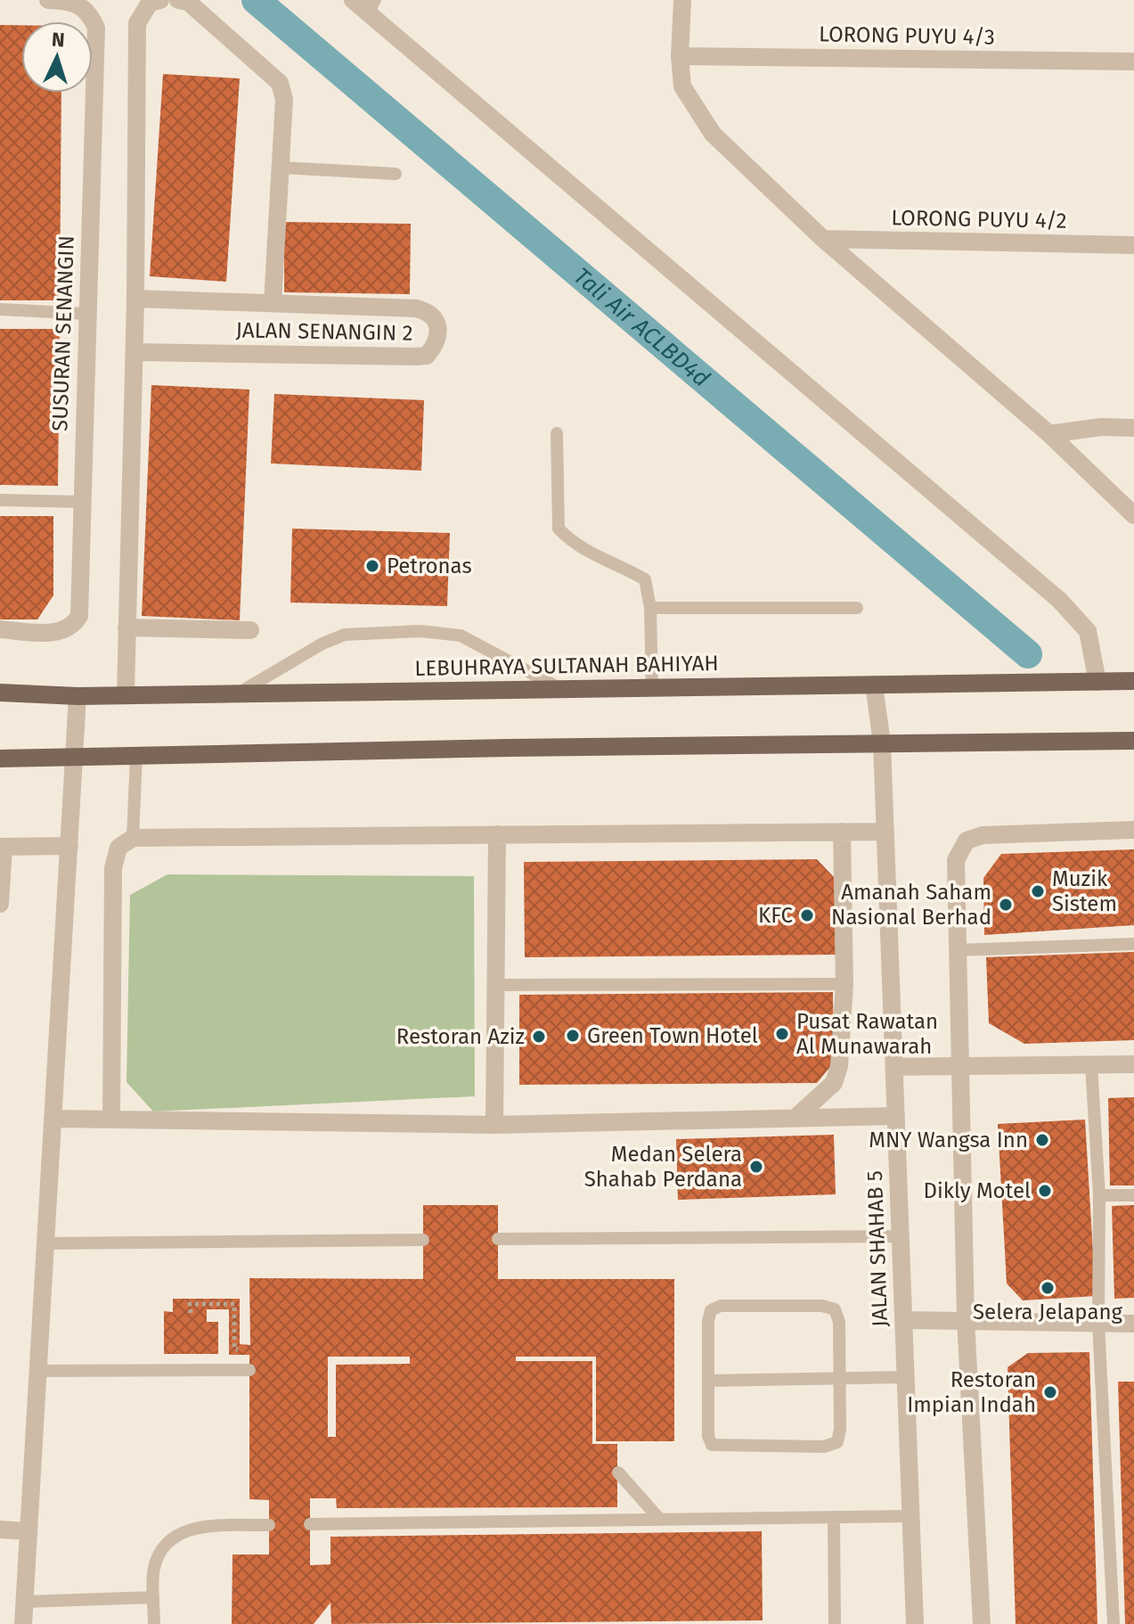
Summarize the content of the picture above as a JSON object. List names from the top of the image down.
{
  "streets": {
    "main road": ["LEBUHRAYA SULTANAH BAHIYAH"],
    "street": [
      "LORONG PUYU 4/3",
      "LORONG PUYU 4/2",
      "JALAN SENANGIN 2",
      "SUSURAN SENANGIN",
      "JALAN SHAHAB 5"
    ]
  },
  "crossings": [
    ["LEBUHRAYA SULTANAH BAHIYAH", "JALAN SHAHAB 5"]
  ],
  "water": ["Tali Air ACLBD4d"],
  "places": [
    "Petronas",
    "Muzik Sistem",
    "Amanah Saham Nasional Berhad",
    "KFC",
    "Pusat Rawatan Al Munawarah",
    "Green Town Hotel",
    "Restoran Aziz",
    "MNY Wangsa Inn",
    "Medan Selera Shahab Perdana",
    "Dikly Motel",
    "Selera Jelapang",
    "Restoran Impian Indah"
  ],
  "north": "top"
}
